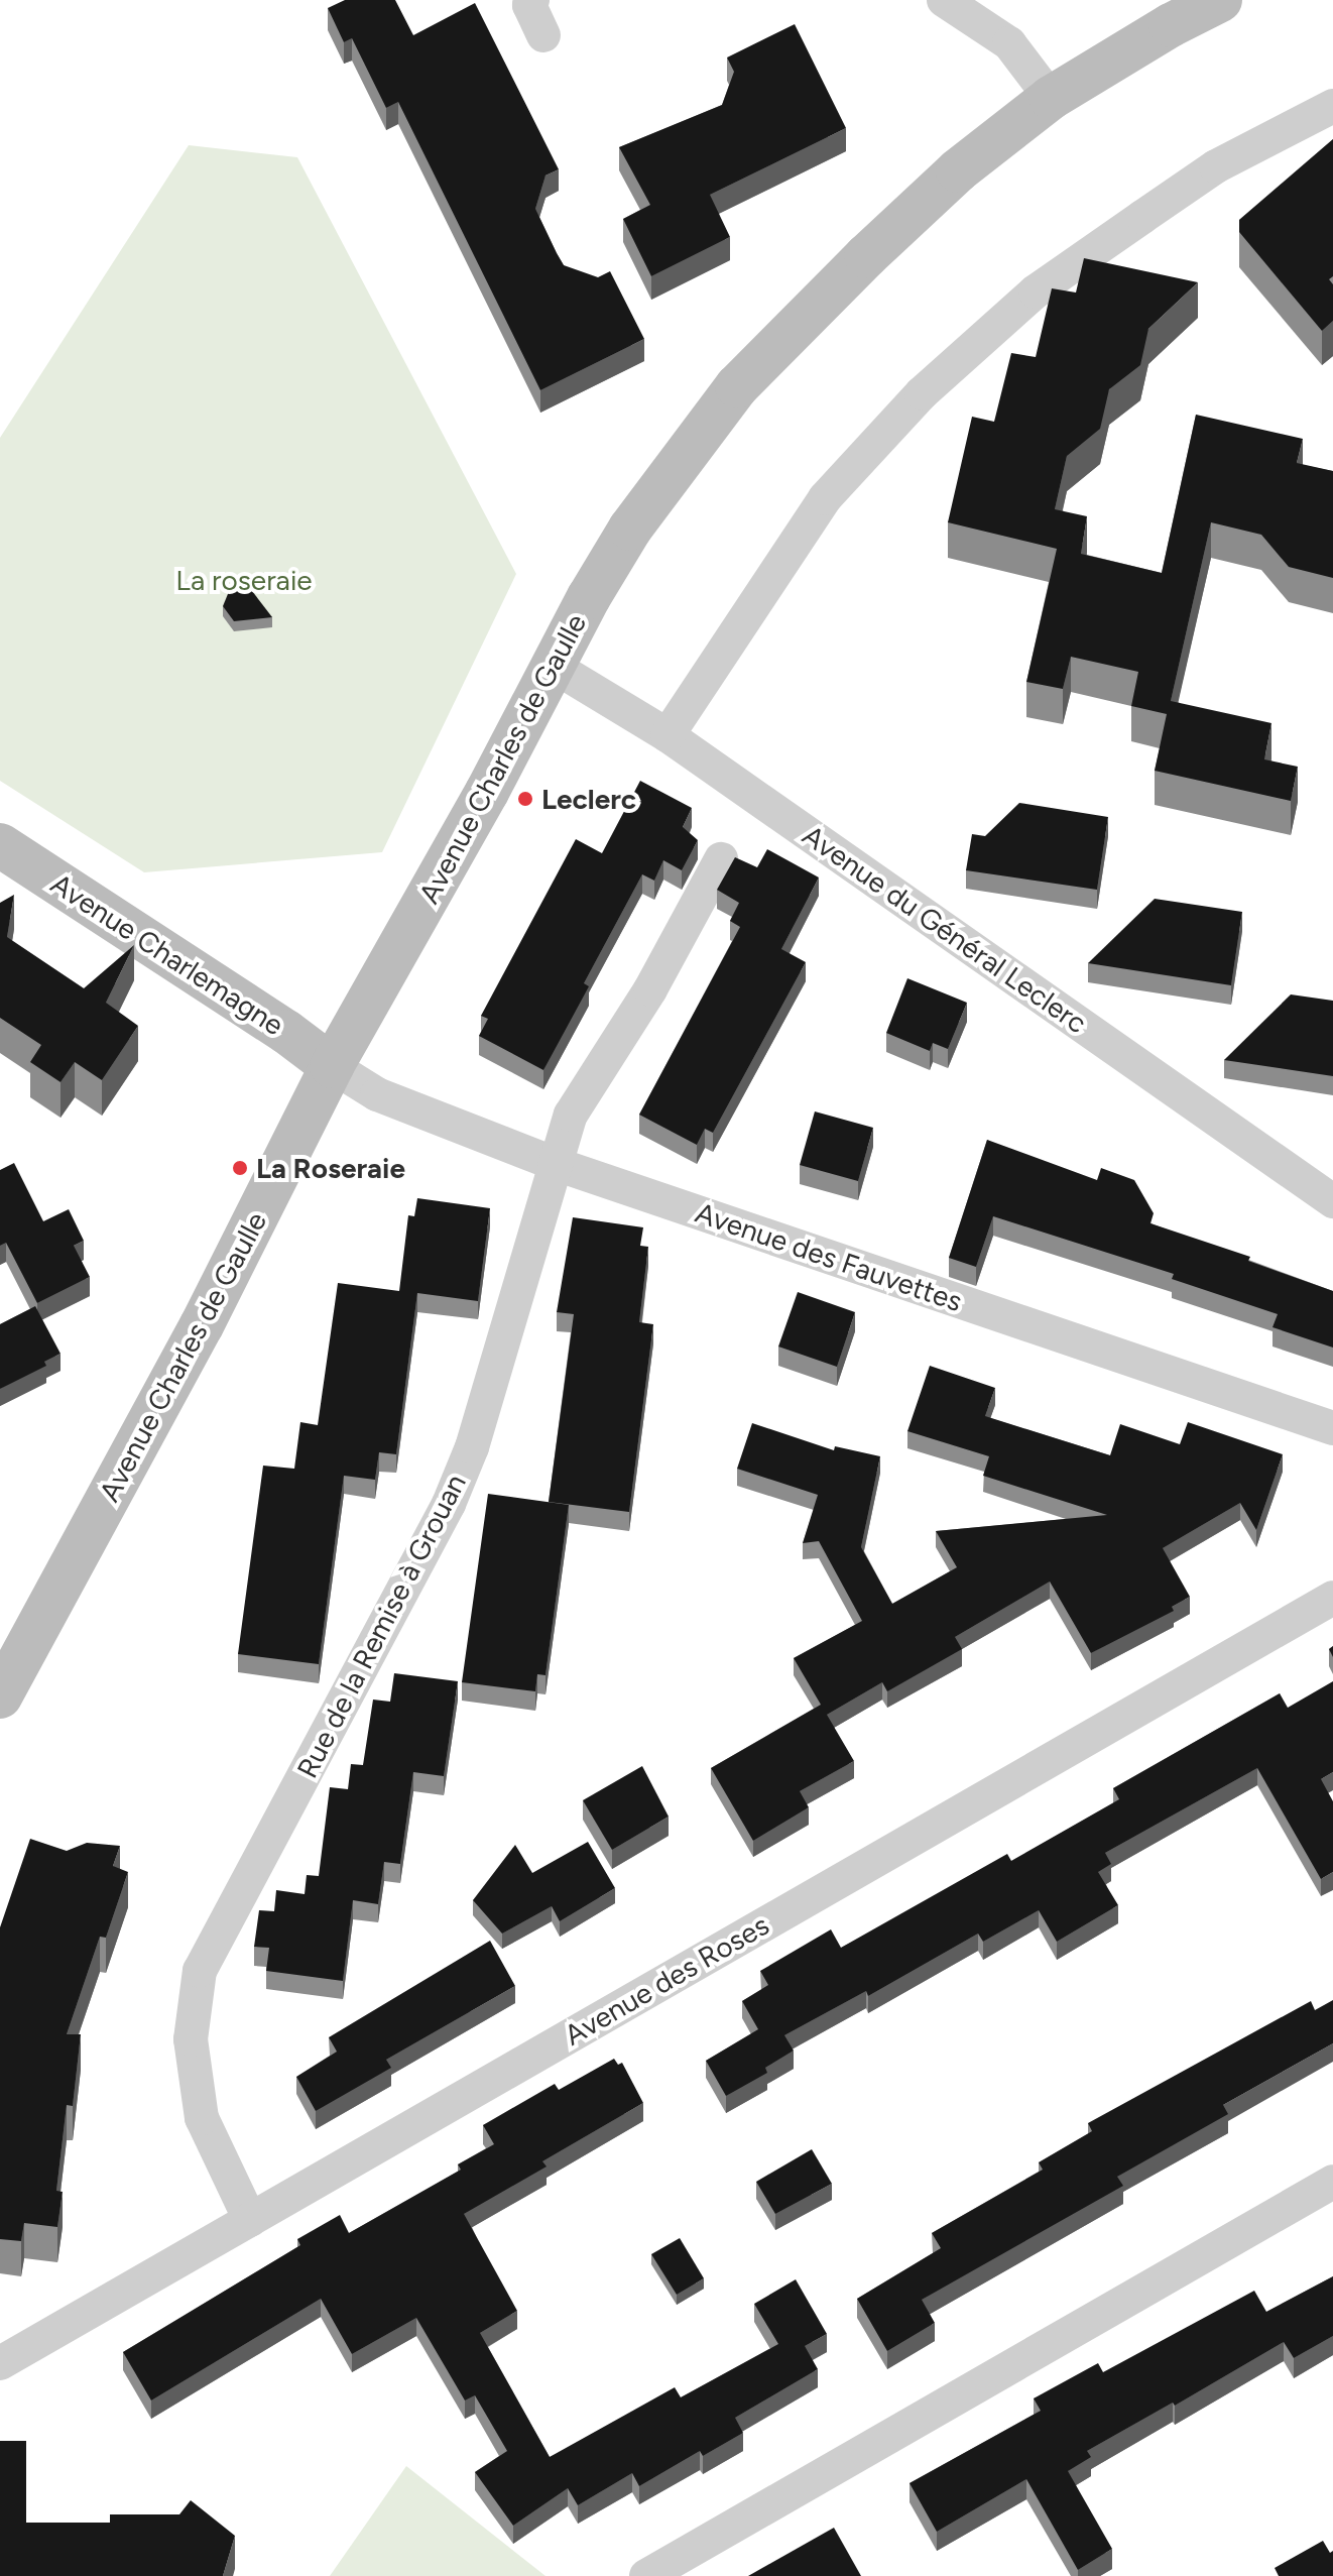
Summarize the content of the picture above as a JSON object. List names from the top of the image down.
{
  "streets": {
    "street": [
      "Avenue Charles de Gaulle",
      "Avenue du Général Leclerc",
      "Avenue Charlemagne",
      "Avenue des Fauvettes",
      "Rue de la Remise à Grouan",
      "Avenue des Roses"
    ]
  },
  "crossings": [
    ["Avenue Charles de Gaulle", "Avenue du Général Leclerc"],
    ["Avenue Charles de Gaulle", "Avenue Charlemagne"],
    ["Avenue Charles de Gaulle", "Avenue des Fauvettes"],
    ["Avenue Charlemagne", "Avenue des Fauvettes"],
    ["Avenue des Fauvettes", "Rue de la Remise à Grouan"],
    ["Rue de la Remise à Grouan", "Avenue des Roses"]
  ],
  "parks": ["La roseraie"],
  "places": ["Leclerc", "La Roseraie"]
}
